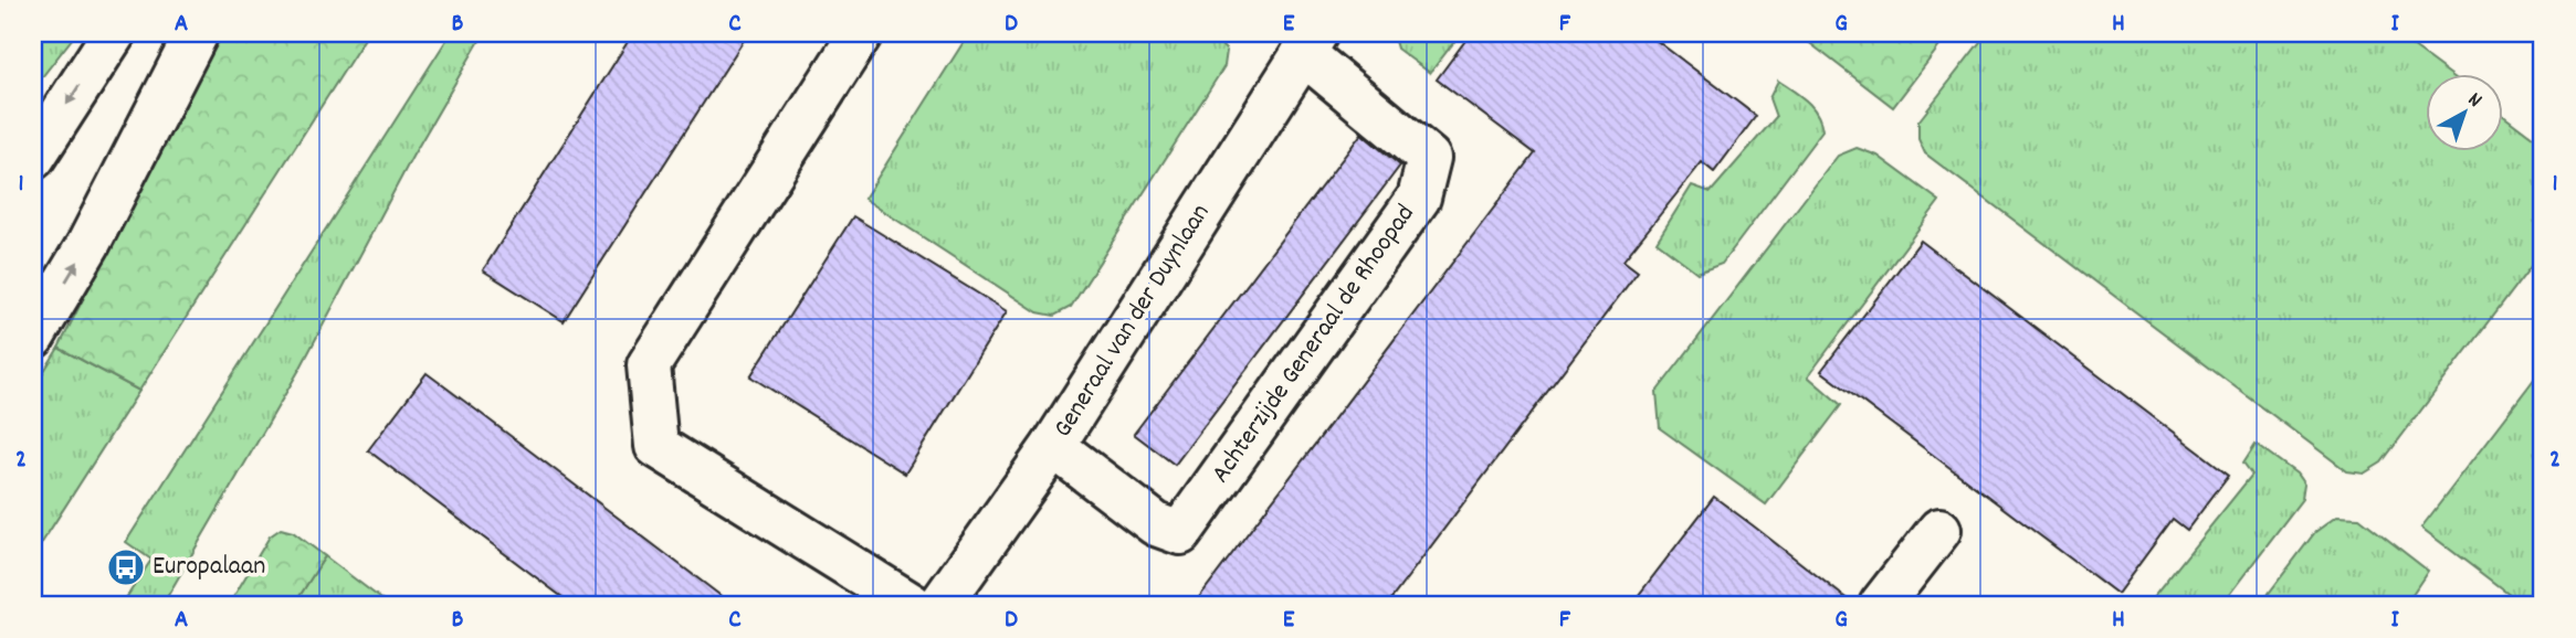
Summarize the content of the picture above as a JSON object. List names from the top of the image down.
{
  "streets": {
    "street": ["Generaal van der Duynlaan", "Achterzijde Generaal de Rhoopad"]
  },
  "crossings": [
    ["Generaal van der Duynlaan", "Achterzijde Generaal de Rhoopad"]
  ],
  "places": {
    "bus stop": ["Europalaan"]
  },
  "north": "top right",
  "grid": {
    "columns": [
      "A",
      "B",
      "C",
      "D",
      "E",
      "F",
      "G",
      "H",
      "I"
    ],
    "rows": ["1", "2"]
  }
}
